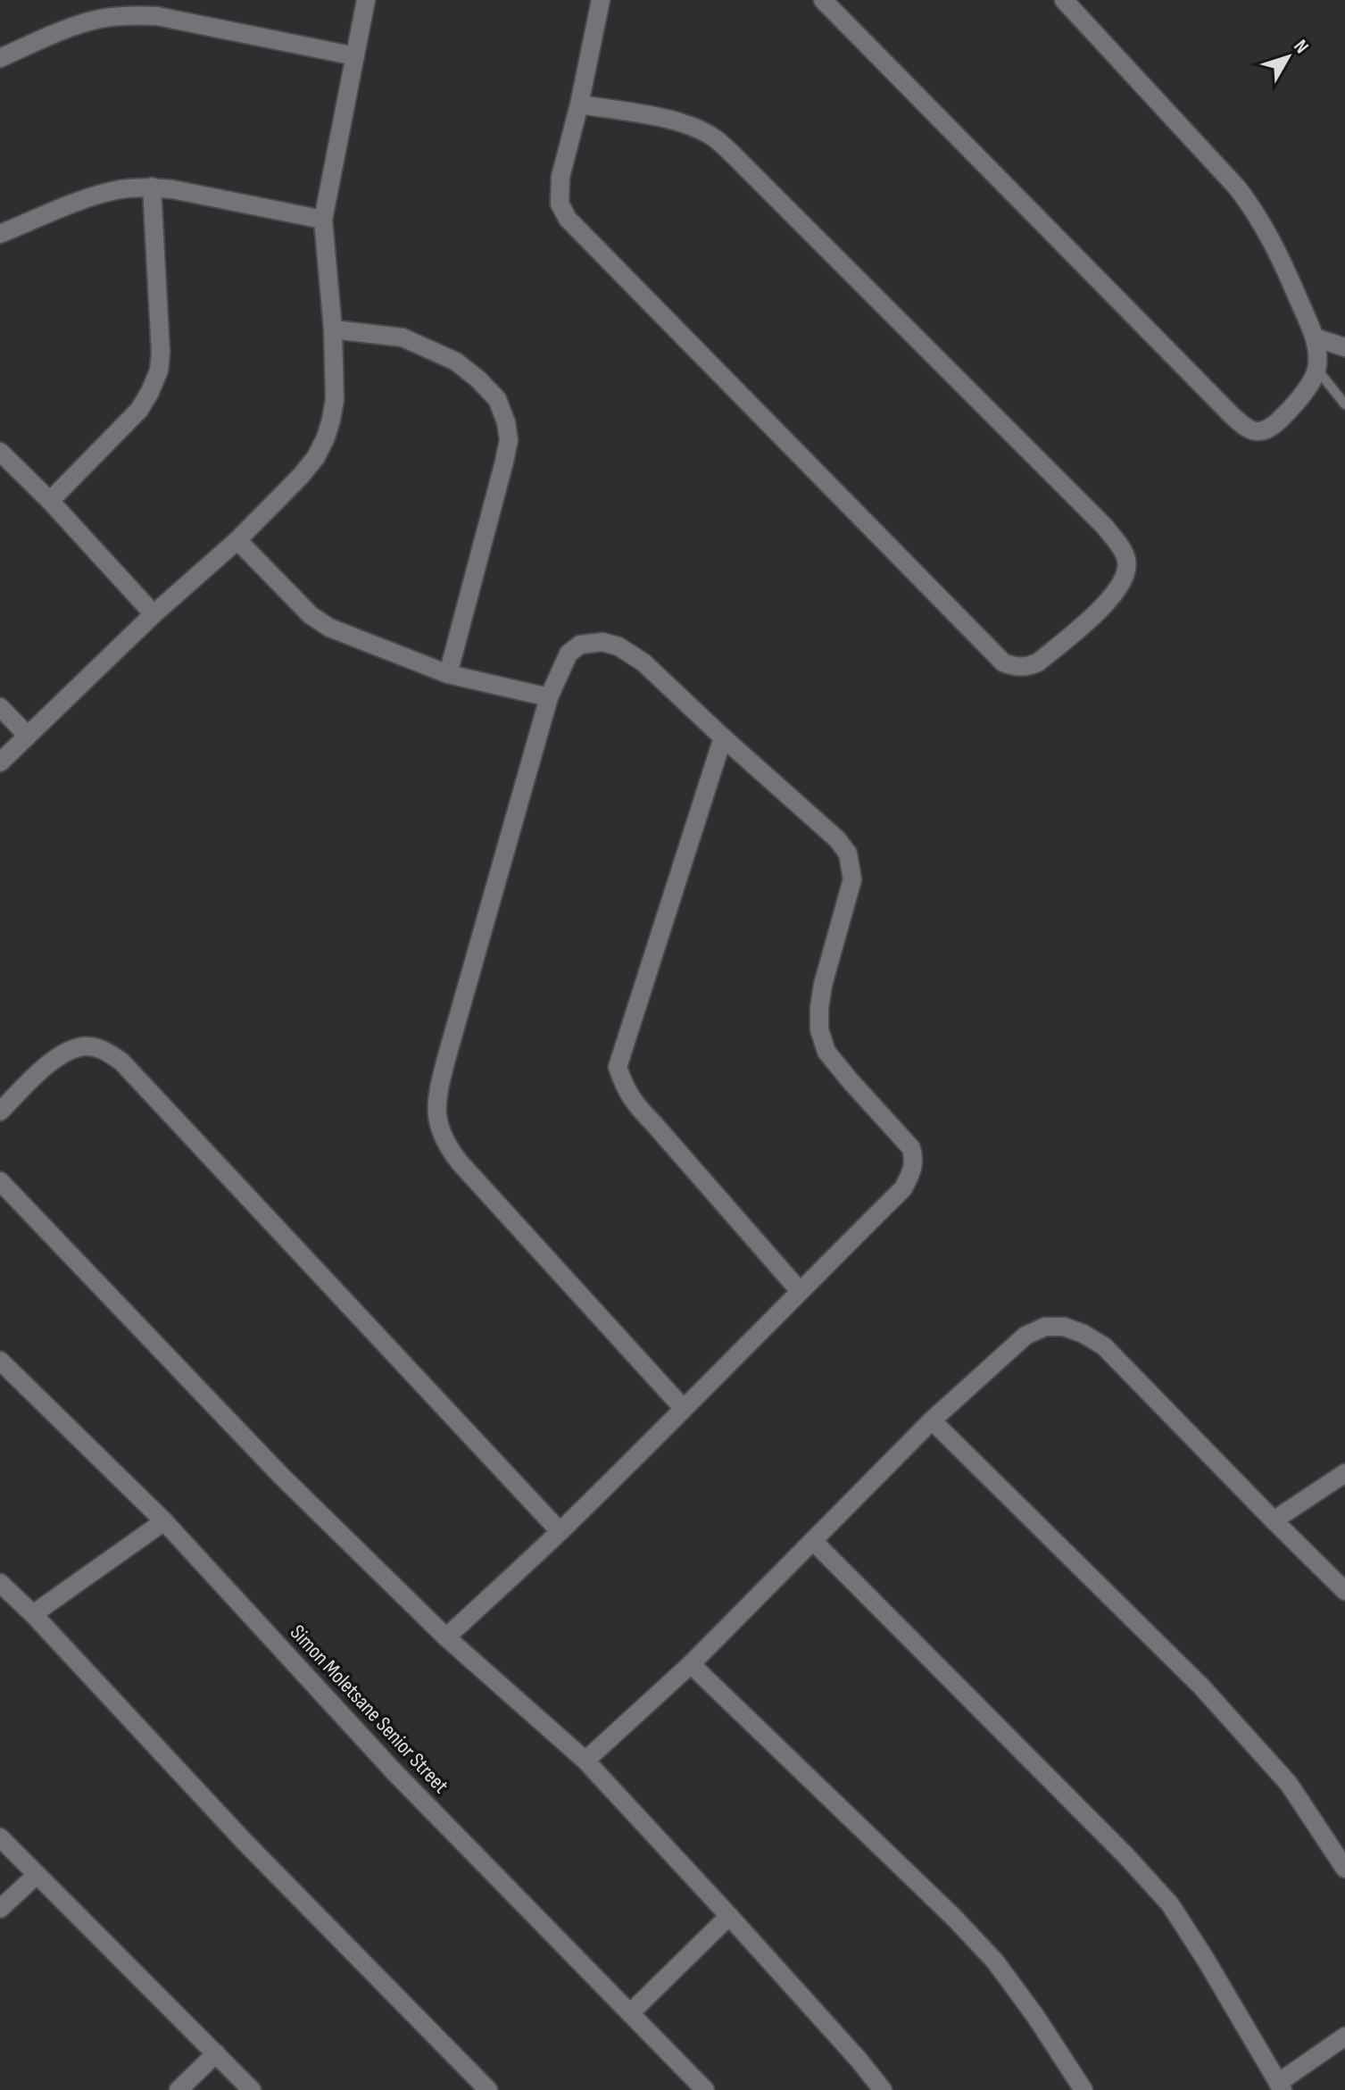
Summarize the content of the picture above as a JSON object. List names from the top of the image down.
{
  "streets": {
    "street": ["Simon Moletsane Senior Street"]
  },
  "north": "top right"
}
